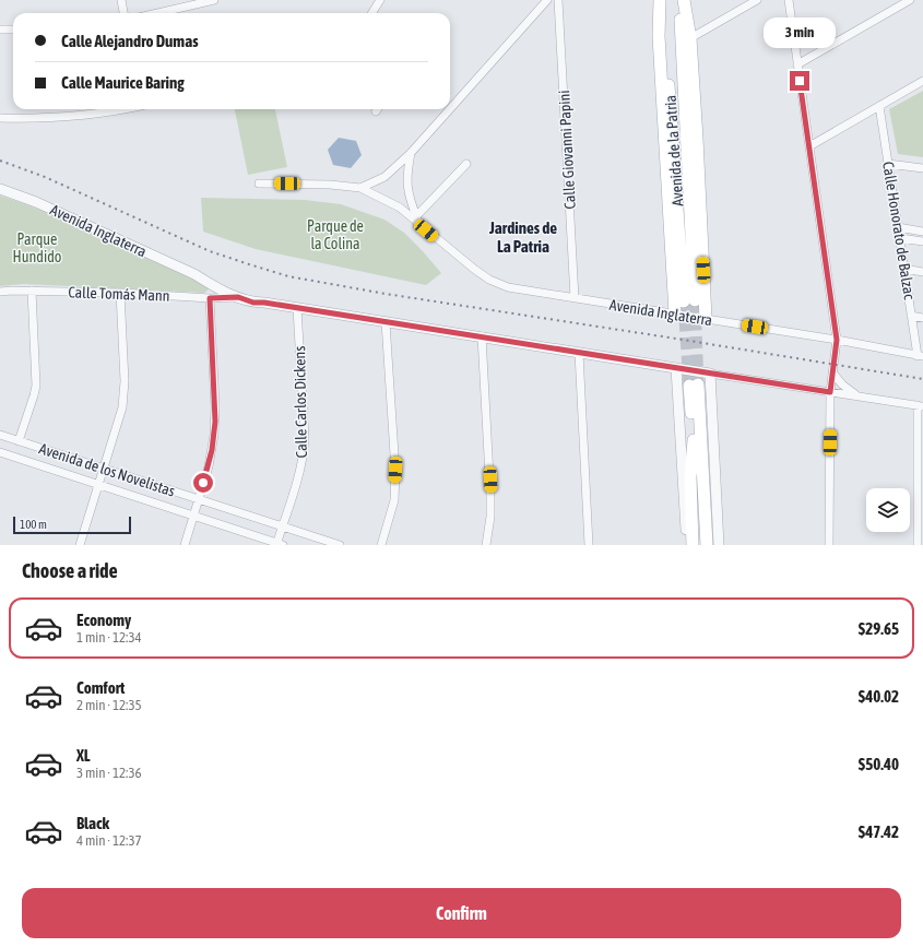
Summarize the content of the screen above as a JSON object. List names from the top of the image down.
{
  "streets": {
    "main road": ["Avenida de la Patria"],
    "street": [
      "Calle Giovanni Papini",
      "Avenida Inglaterra",
      "Calle Honorato de Balzac",
      "Calle Tomás Mann",
      "Calle Carlos Dickens",
      "Avenida de los Novelistas"
    ]
  },
  "crossings": [
    ["Calle Giovanni Papini", "Avenida Inglaterra"],
    ["Avenida Inglaterra", "Calle Honorato de Balzac"],
    ["Avenida Inglaterra", "Calle Tomás Mann"],
    ["Avenida Inglaterra", "Calle Carlos Dickens"],
    ["Calle Carlos Dickens", "Avenida de los Novelistas"]
  ],
  "districts": ["Jardines de La Patria"],
  "parks": ["Parque de la Colina", "Parque Hundido"],
  "scale_bar": "100 m",
  "page": {
    "banner": ["Calle Alejandro Dumas", "Calle Maurice Baring"],
    "bubble": "3 min",
    "scale": "100 m",
    "heading": "Choose a ride",
    "list": [
      {
        "name": "Economy",
        "note": "1 min · 12:34",
        "value": "$29.65"
      },
      {
        "name": "Comfort",
        "note": "2 min · 12:35",
        "value": "$40.02"
      },
      {
        "name": "XL",
        "note": "3 min · 12:36",
        "value": "$50.40"
      },
      {
        "name": "Black",
        "note": "4 min · 12:37",
        "value": "$47.42"
      }
    ],
    "buttons": "Confirm"
  }
}
